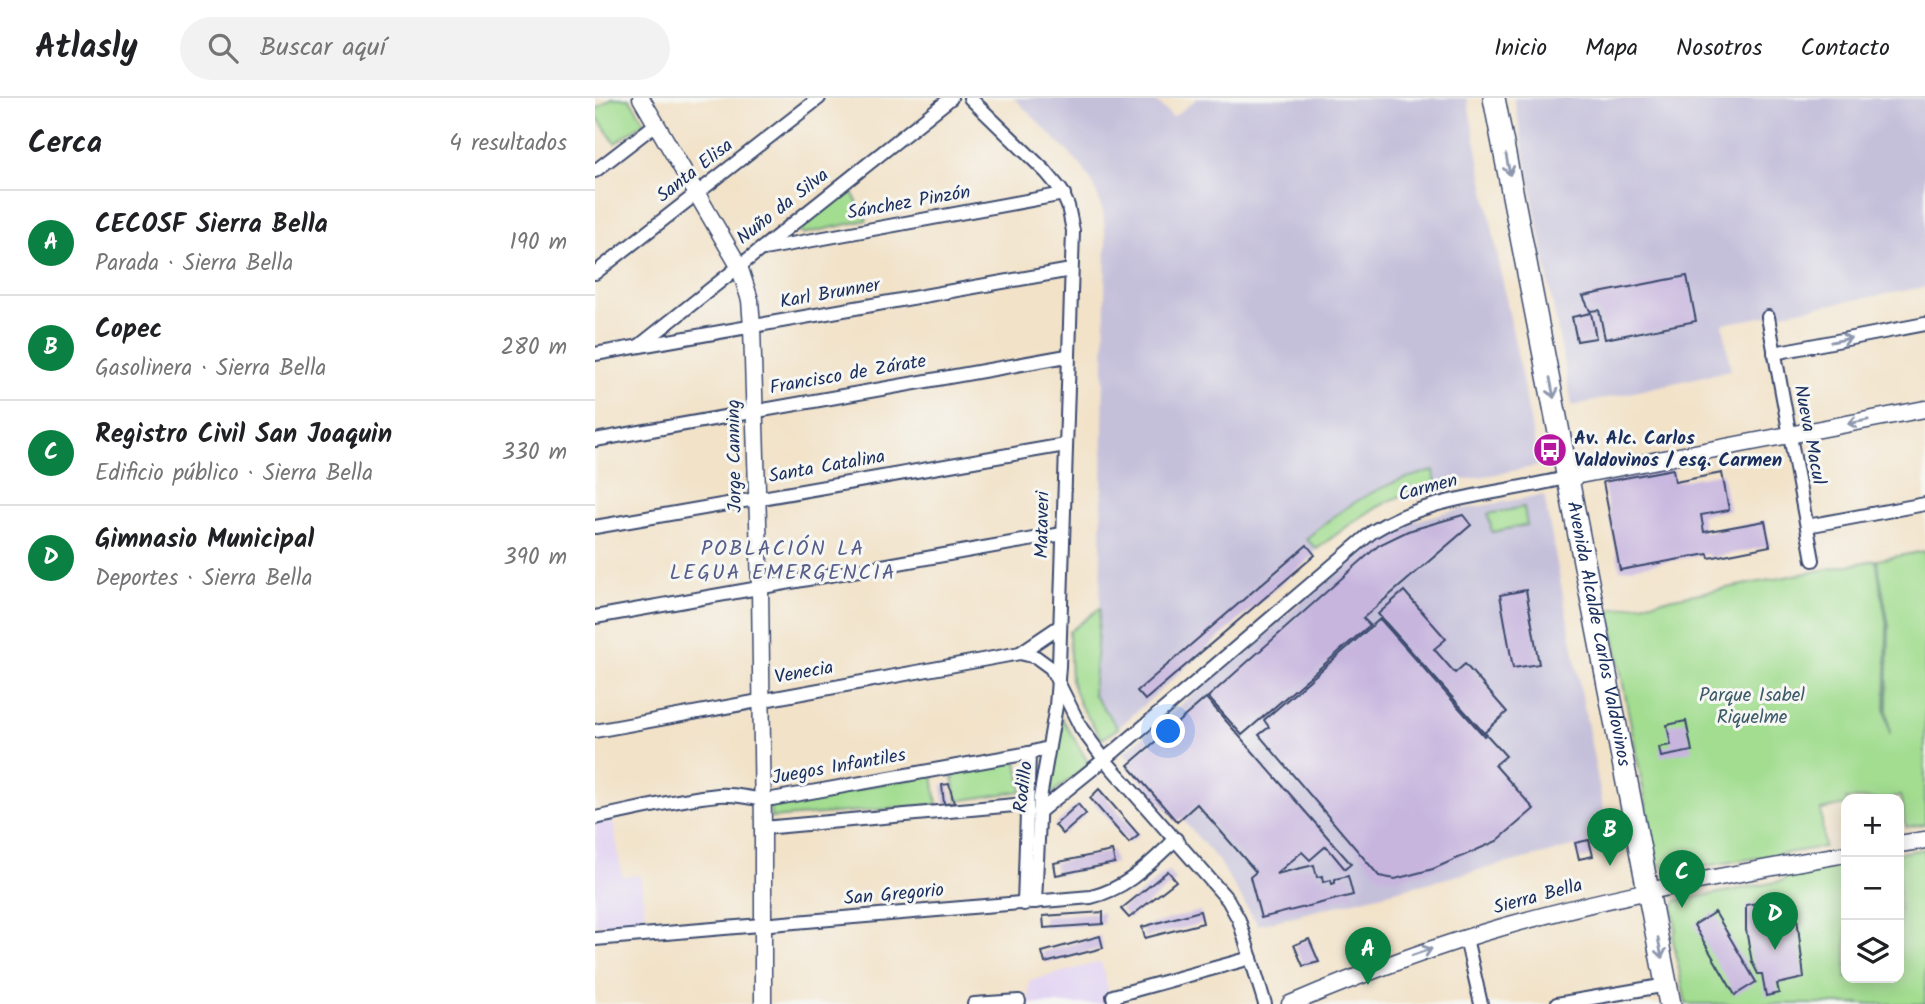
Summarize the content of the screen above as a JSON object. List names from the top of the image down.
{
  "streets": {
    "main road": ["Avenida Alcalde Carlos Valdovinos"],
    "street": [
      "Santa Elisa",
      "Sánchez Pinzón",
      "Nuño da Silva",
      "Karl Brunner",
      "Francisco de Zárate",
      "Nueva Macul",
      "Jorge Canning",
      "Santa Catalina",
      "Carmen",
      "Mataveri",
      "Venecia",
      "Juegos Infantiles",
      "Rodillo",
      "San Gregorio",
      "Sierra Bella"
    ]
  },
  "crossings": [
    ["Santa Elisa", "Jorge Canning"],
    ["Sánchez Pinzón", "Nuño da Silva"],
    ["Sánchez Pinzón", "Mataveri"],
    ["Nuño da Silva", "Karl Brunner"],
    ["Nuño da Silva", "Jorge Canning"],
    ["Karl Brunner", "Jorge Canning"],
    ["Karl Brunner", "Mataveri"],
    ["Francisco de Zárate", "Jorge Canning"],
    ["Francisco de Zárate", "Mataveri"],
    ["Nueva Macul", "Carmen"],
    ["Jorge Canning", "Santa Catalina"],
    ["Jorge Canning", "Venecia"],
    ["Jorge Canning", "Juegos Infantiles"],
    ["Jorge Canning", "San Gregorio"],
    ["Santa Catalina", "Mataveri"],
    ["Carmen", "Mataveri"],
    ["Carmen", "Avenida Alcalde Carlos Valdovinos"],
    ["Carmen", "Rodillo"],
    ["Mataveri", "Venecia"],
    ["Mataveri", "Rodillo"],
    ["Mataveri", "San Gregorio"],
    ["Avenida Alcalde Carlos Valdovinos", "Sierra Bella"],
    ["Juegos Infantiles", "Rodillo"],
    ["Rodillo", "San Gregorio"]
  ],
  "one_way": ["Avenida Alcalde Carlos Valdovinos"],
  "districts": ["POBLACIÓN LA LEGUA EMERGENCIA"],
  "parks": ["Parque Isabel Riquelme"],
  "places": {
    "bus stop": ["Av. Alc. Carlos Valdovinos / esq. Carmen"]
  },
  "page": {
    "header": "Atlasly",
    "search": "Buscar aquí",
    "nav": [
      "Inicio",
      "Mapa",
      "Nosotros",
      "Contacto"
    ],
    "heading": ["Cerca", "4 resultados"],
    "list": [
      {
        "mark": "A",
        "name": "CECOSF Sierra Bella",
        "note": "Parada · Sierra Bella",
        "value": "190 m"
      },
      {
        "mark": "B",
        "name": "Copec",
        "note": "Gasolinera · Sierra Bella",
        "value": "280 m"
      },
      {
        "mark": "C",
        "name": "Registro Civil San Joaquin",
        "note": "Edificio público · Sierra Bella",
        "value": "330 m"
      },
      {
        "mark": "D",
        "name": "Gimnasio Municipal",
        "note": "Deportes · Sierra Bella",
        "value": "390 m"
      }
    ],
    "map_buttons": ["+", "−"],
    "pins": [
      "B",
      "C",
      "D",
      "A"
    ]
  }
}
